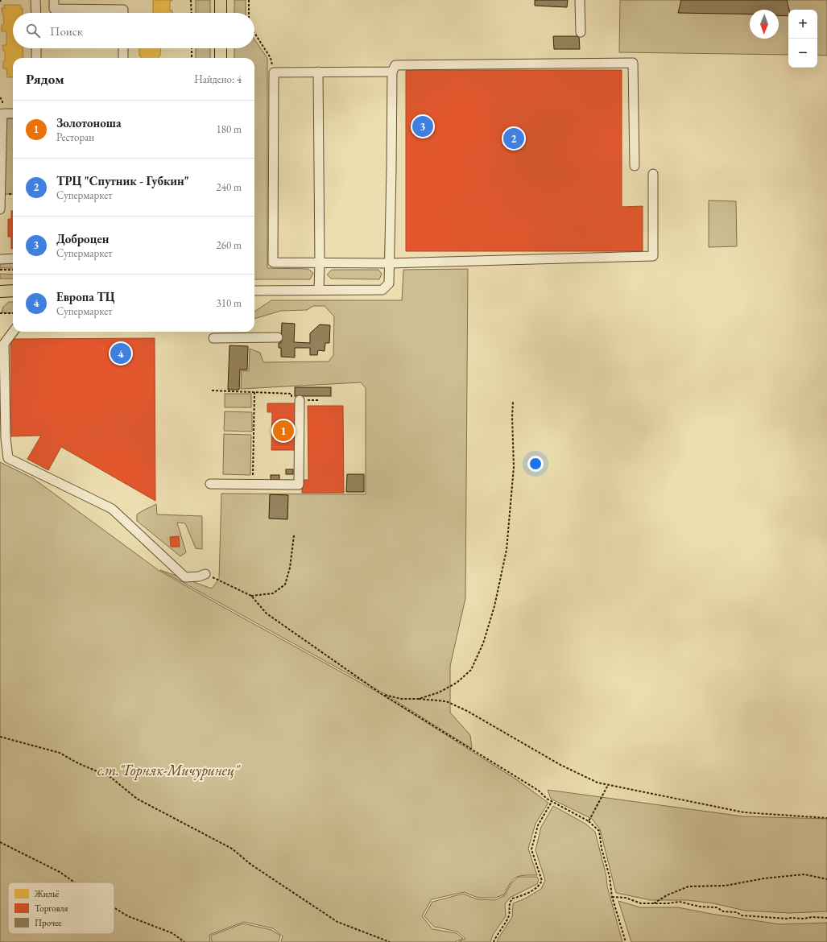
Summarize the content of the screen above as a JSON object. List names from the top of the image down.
{
  "parks": ["с.т.\"Горняк-Мичуринец\""],
  "legend": ["Жильё", "Торговля", "Прочее"],
  "north": "bottom",
  "page": {
    "map_buttons": ["+", "−"],
    "search": "Поиск",
    "heading": ["Рядом", "Найдено: 4"],
    "list": [
      {
        "mark": "1",
        "name": "Золотоноша",
        "note": "Ресторан",
        "value": "180 m"
      },
      {
        "mark": "2",
        "name": "ТРЦ \"Спутник - Губкин\"",
        "note": "Супермаркет",
        "value": "240 m"
      },
      {
        "mark": "3",
        "name": "Доброцен",
        "note": "Супермаркет",
        "value": "260 m"
      },
      {
        "mark": "4",
        "name": "Европа ТЦ",
        "note": "Супермаркет",
        "value": "310 m"
      }
    ],
    "pins": [
      "3",
      "2",
      "4",
      "1"
    ]
  }
}
